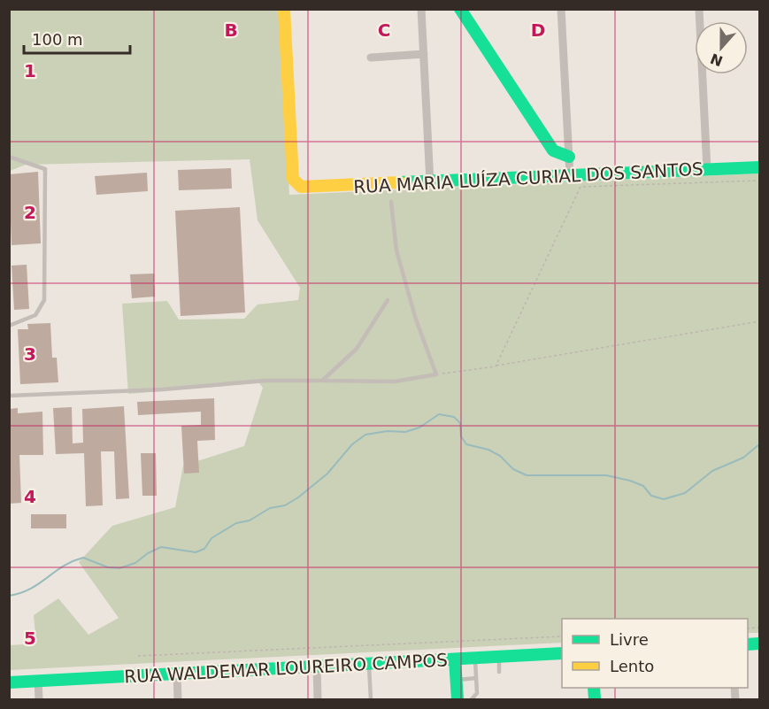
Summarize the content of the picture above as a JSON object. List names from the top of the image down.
{
  "streets": {
    "street": ["RUA MARIA LUÍZA CURIAL DOS SANTOS", "RUA WALDEMAR LOUREIRO CAMPOS"]
  },
  "legend": ["Livre", "Lento"],
  "scale_bar": "100 m",
  "north": "bottom",
  "grid": {
    "columns": ["B", "C", "D"],
    "rows": [
      "1",
      "2",
      "3",
      "4",
      "5"
    ]
  }
}
